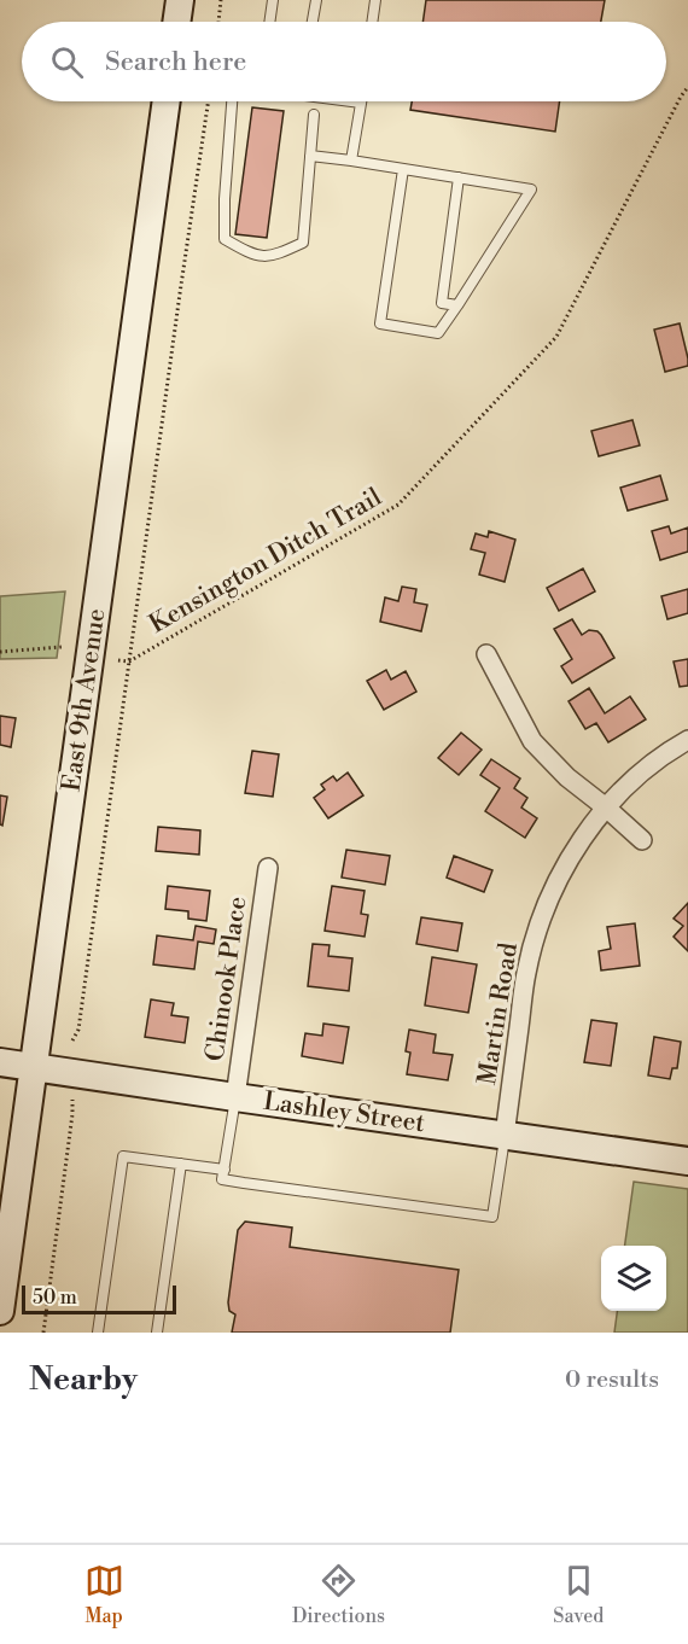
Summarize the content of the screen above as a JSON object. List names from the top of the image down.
{
  "streets": {
    "main road": ["East 9th Avenue", "Lashley Street"],
    "street": ["Chinook Place", "Martin Road"],
    "path": ["Kensington Ditch Trail"]
  },
  "crossings": [
    ["East 9th Avenue", "Lashley Street"],
    ["Chinook Place", "Lashley Street"],
    ["Martin Road", "Lashley Street"]
  ],
  "scale_bar": "50 m",
  "page": {
    "search": "Search here",
    "scale": "50 m",
    "heading": ["Nearby", "0 results"],
    "nav": ["Map", "Directions", "Saved"]
  }
}
